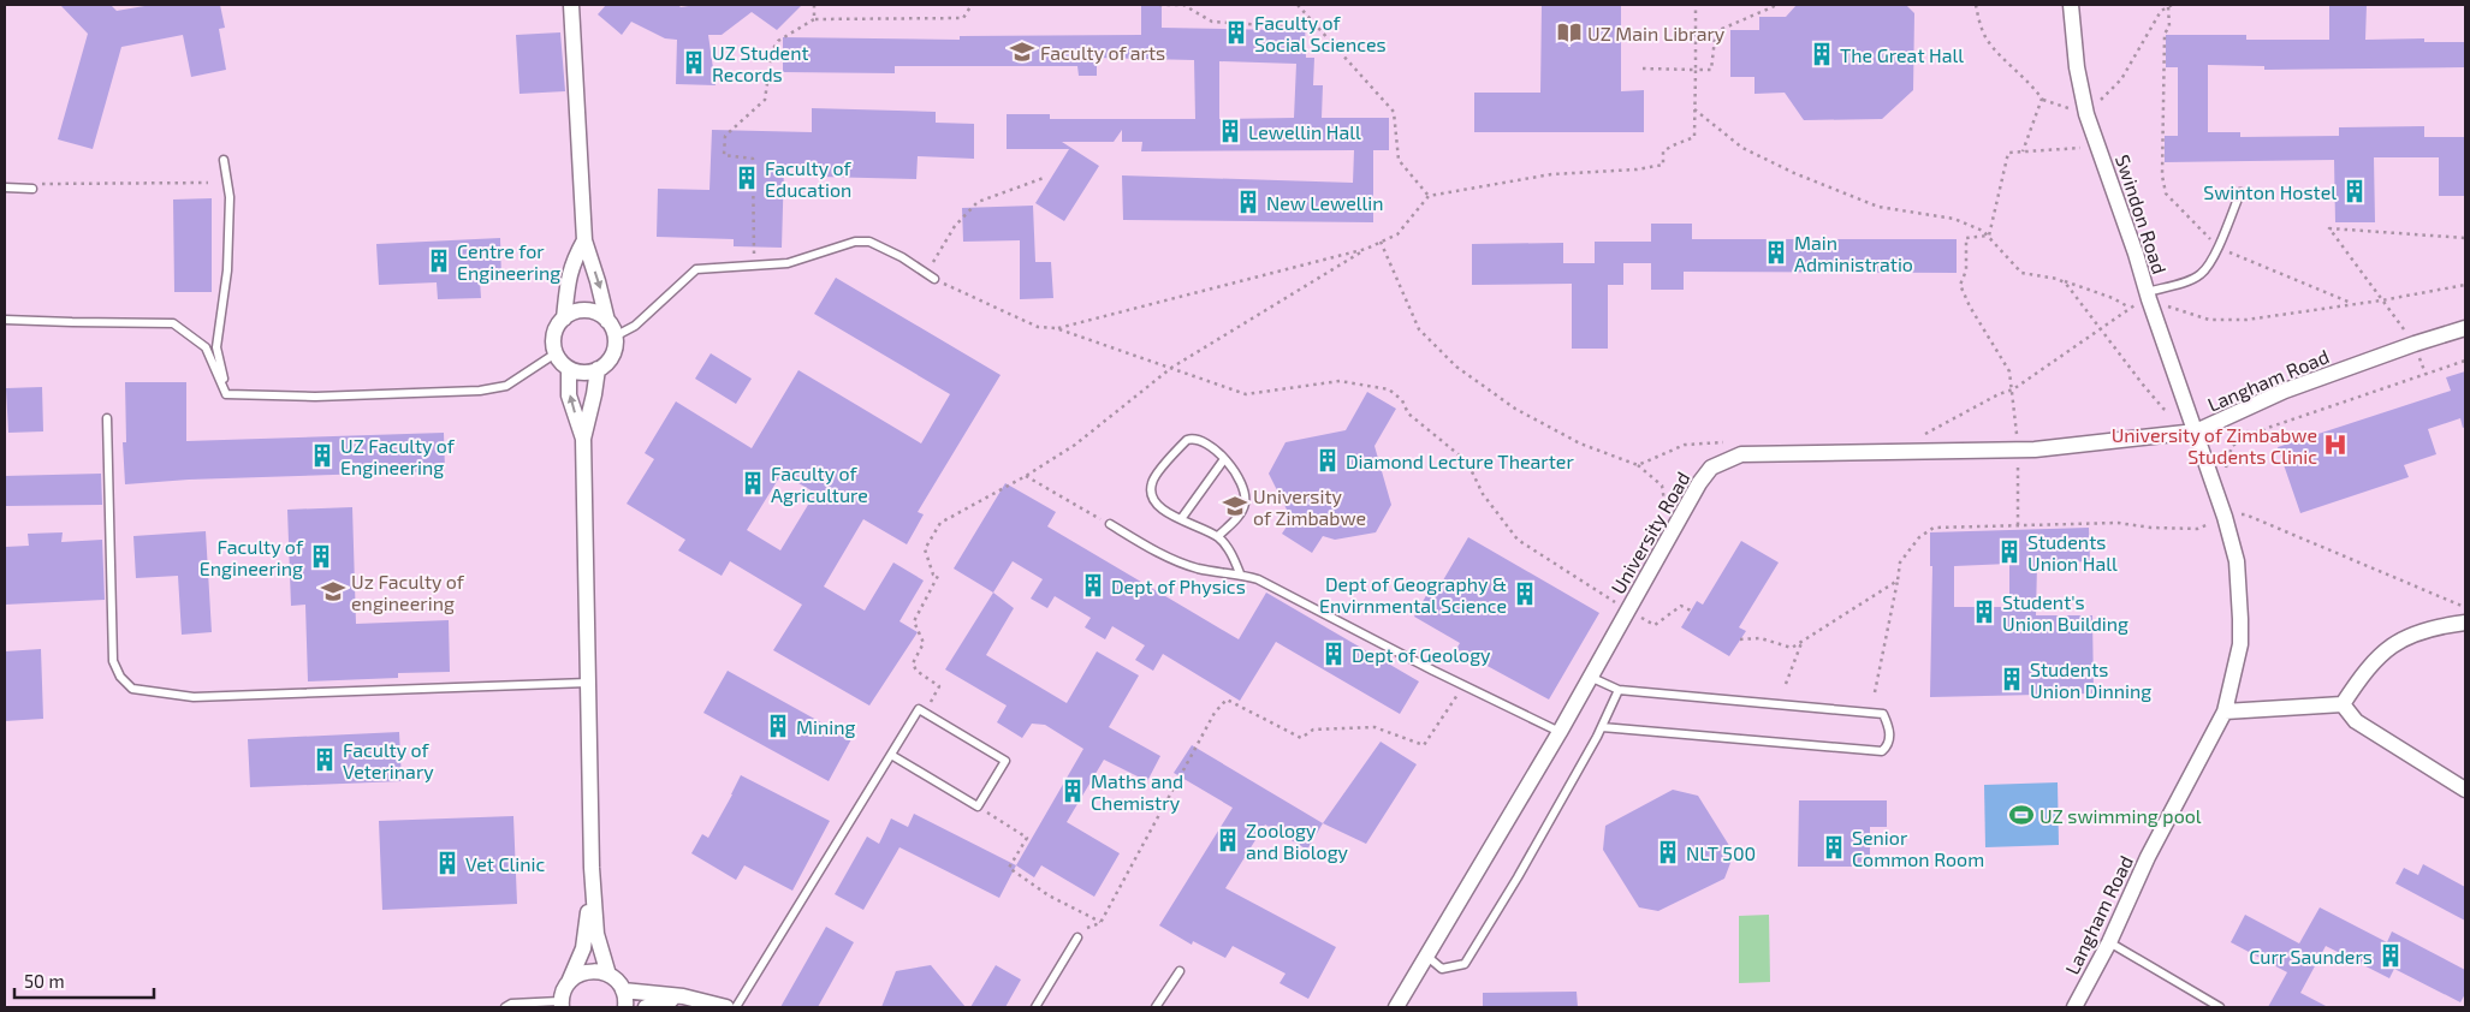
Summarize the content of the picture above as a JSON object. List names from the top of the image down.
{
  "streets": {
    "street": ["Swindon Road", "Langham Road", "University Road"]
  },
  "crossings": [
    ["Swindon Road", "Langham Road"],
    ["Swindon Road", "University Road"],
    ["Langham Road", "University Road"]
  ],
  "places": {
    "building": [
      "Faculty of Social Sciences",
      "The Great Hall",
      "UZ Student Records",
      "Lewellin Hall",
      "Faculty of Education",
      "Swinton Hostel",
      "New Lewellin",
      "Main Administratio",
      "Centre for Engineering",
      "UZ Faculty of Engineering",
      "Diamond Lecture Thearter",
      "Faculty of Agriculture",
      "Students Union Hall",
      "Faculty of Engineering",
      "Dept of Physics",
      "Dept of Geography & Envirnmental Science",
      "Student's Union Building",
      "Dept of Geology",
      "Students Union Dinning",
      "Mining",
      "Faculty of Veterinary",
      "Maths and Chemistry",
      "Zoology and Biology",
      "Senior Common Room",
      "NLT 500",
      "Vet Clinic",
      "Curr Saunders"
    ],
    "library": ["UZ Main Library"],
    "school or university": ["Faculty of arts", "University of Zimbabwe", "Uz Faculty of engineering"],
    "hospital": ["University of Zimbabwe Students Clinic"],
    "sports": ["UZ swimming pool"]
  },
  "scale_bar": "50 m"
}
